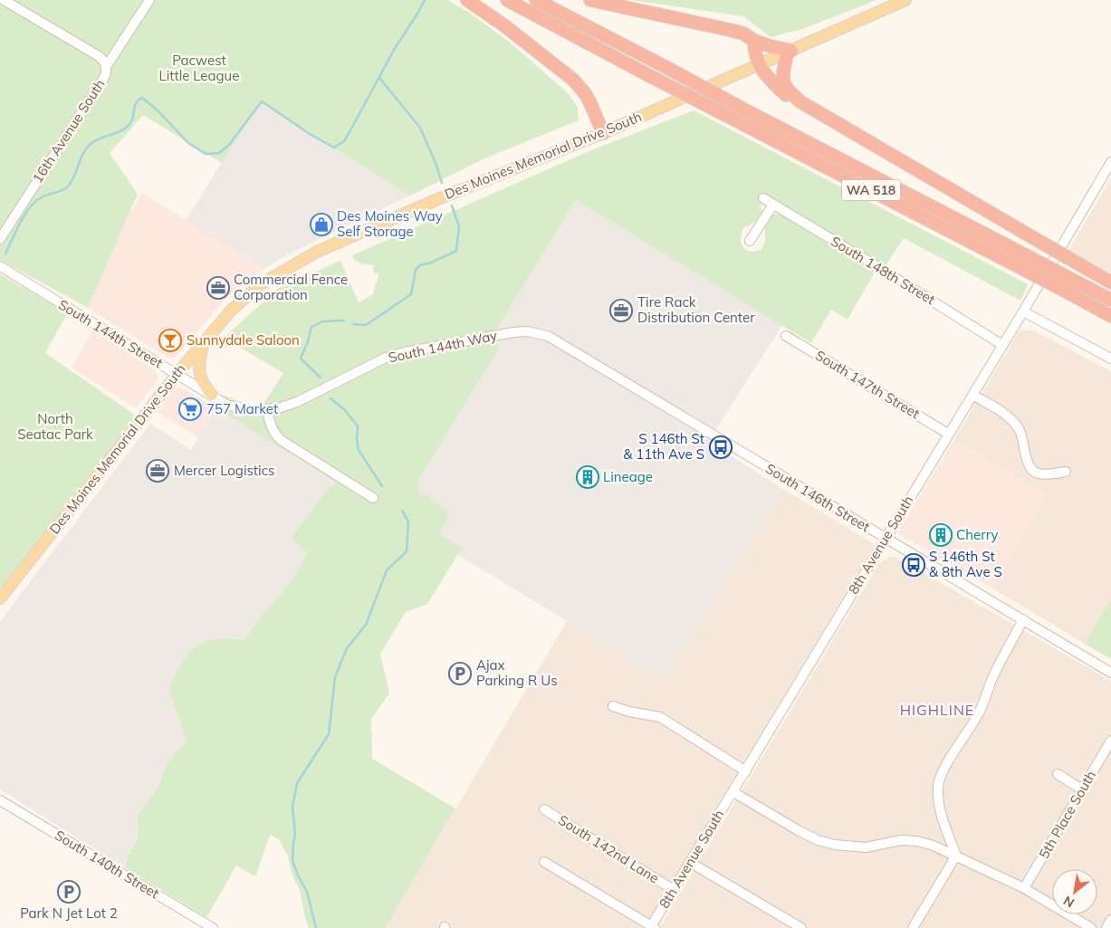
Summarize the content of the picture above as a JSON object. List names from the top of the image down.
{
  "streets": {
    "highway": ["WA 518"],
    "main road": ["Des Moines Memorial Drive South"],
    "street": [
      "16th Avenue South",
      "South 148th Street",
      "South 144th Street",
      "South 144th Way",
      "South 147th Street",
      "South 146th Street",
      "8th Avenue South",
      "5th Place South",
      "South 142nd Lane",
      "South 140th Street"
    ]
  },
  "crossings": [
    ["Des Moines Memorial Drive South", "South 144th Street"],
    ["South 148th Street", "8th Avenue South"],
    ["South 144th Street", "South 144th Way"],
    ["South 144th Way", "South 146th Street"],
    ["South 147th Street", "8th Avenue South"],
    ["South 146th Street", "8th Avenue South"],
    ["8th Avenue South", "South 142nd Lane"]
  ],
  "districts": ["HIGHLINE"],
  "parks": ["Pacwest Little League", "North Seatac Park"],
  "places": {
    "shop": ["Des Moines Way Self Storage"],
    "office": ["Commercial Fence Corporation", "Tire Rack Distribution Center", "Mercer Logistics"],
    "bar": ["Sunnydale Saloon"],
    "supermarket": ["757 Market"],
    "bus stop": ["S 146th St & 11th Ave S", "S 146th St & 8th Ave S"],
    "building": ["Lineage", "Cherry"],
    "parking": ["Ajax Parking R Us", "Park N Jet Lot 2"]
  },
  "north": "bottom left"
}
